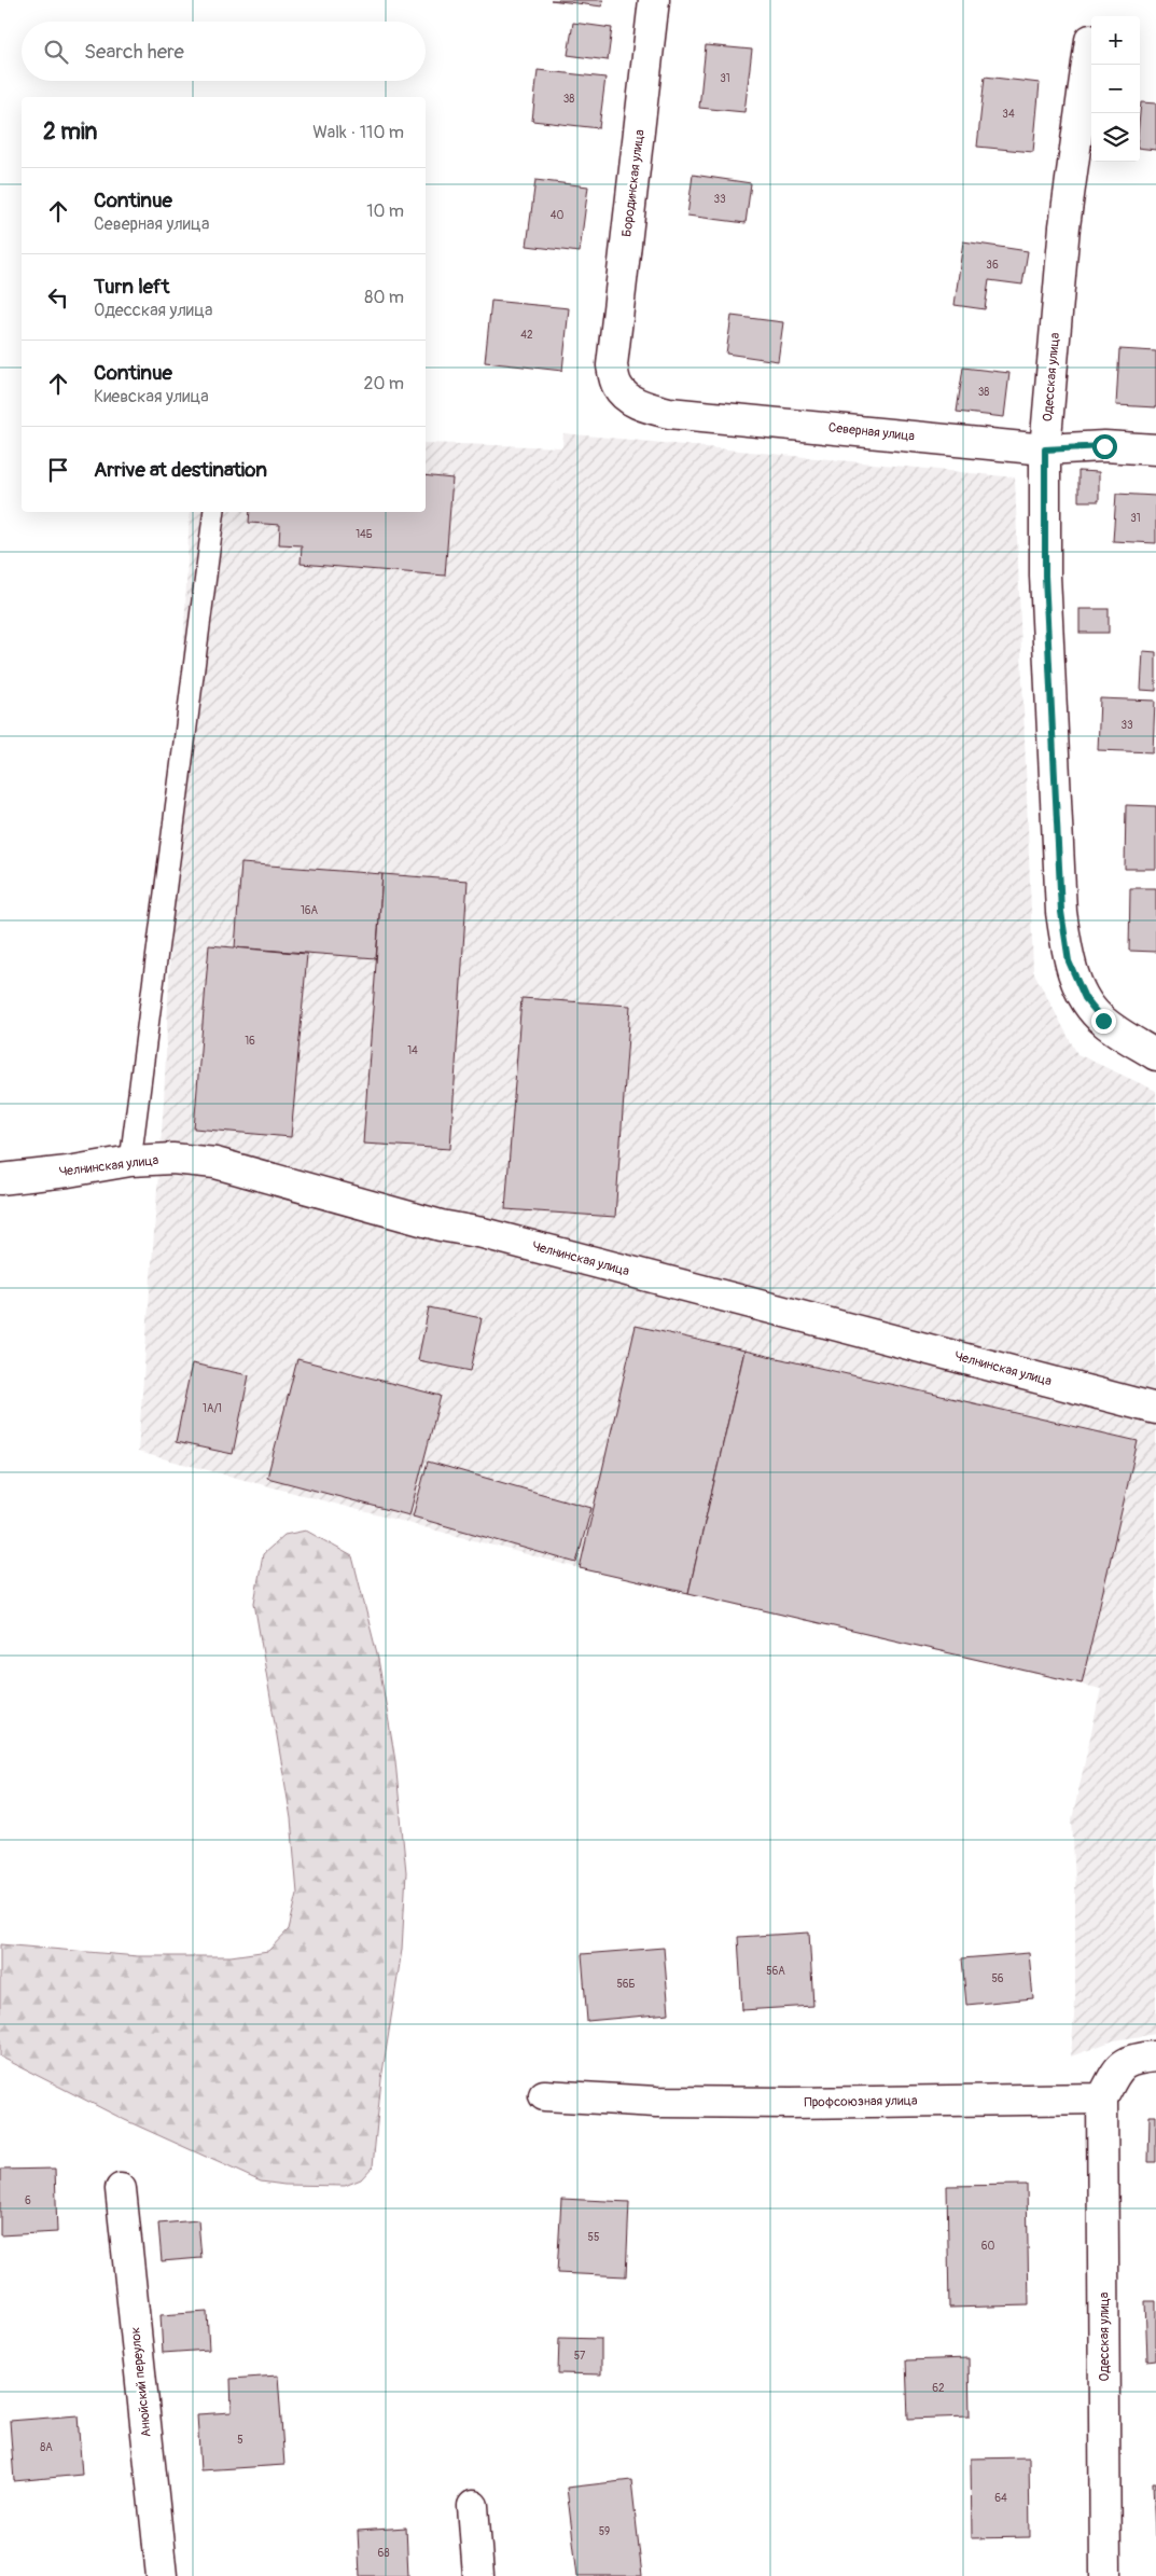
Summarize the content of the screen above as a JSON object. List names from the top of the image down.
{
  "streets": {
    "street": [
      "Бородинская улица",
      "Одесская улица",
      "Северная улица",
      "Челнинская улица",
      "Профсоюзная улица",
      "Анюйский переулок"
    ]
  },
  "crossings": [
    ["Бородинская улица", "Северная улица"],
    ["Одесская улица", "Северная улица"],
    ["Одесская улица", "Профсоюзная улица"]
  ],
  "house_numbers": [
    "31",
    "38",
    "34",
    "33",
    "40",
    "36",
    "42",
    "38",
    "31",
    "14Б",
    "33",
    "16А",
    "16",
    "14",
    "1А/1",
    "56А",
    "56",
    "56Б",
    "6",
    "55",
    "60",
    "57",
    "62",
    "5",
    "8А",
    "64",
    "59",
    "68"
  ],
  "page": {
    "map_buttons": ["+", "−"],
    "search": "Search here",
    "heading": ["2 min", "Walk · 110 m"],
    "list": [
      ["Continue", "Северная улица", "10 m"],
      ["Turn left", "Одесская улица", "80 m"],
      ["Continue", "Киевская улица", "20 m"],
      "Arrive at destination"
    ]
  }
}
